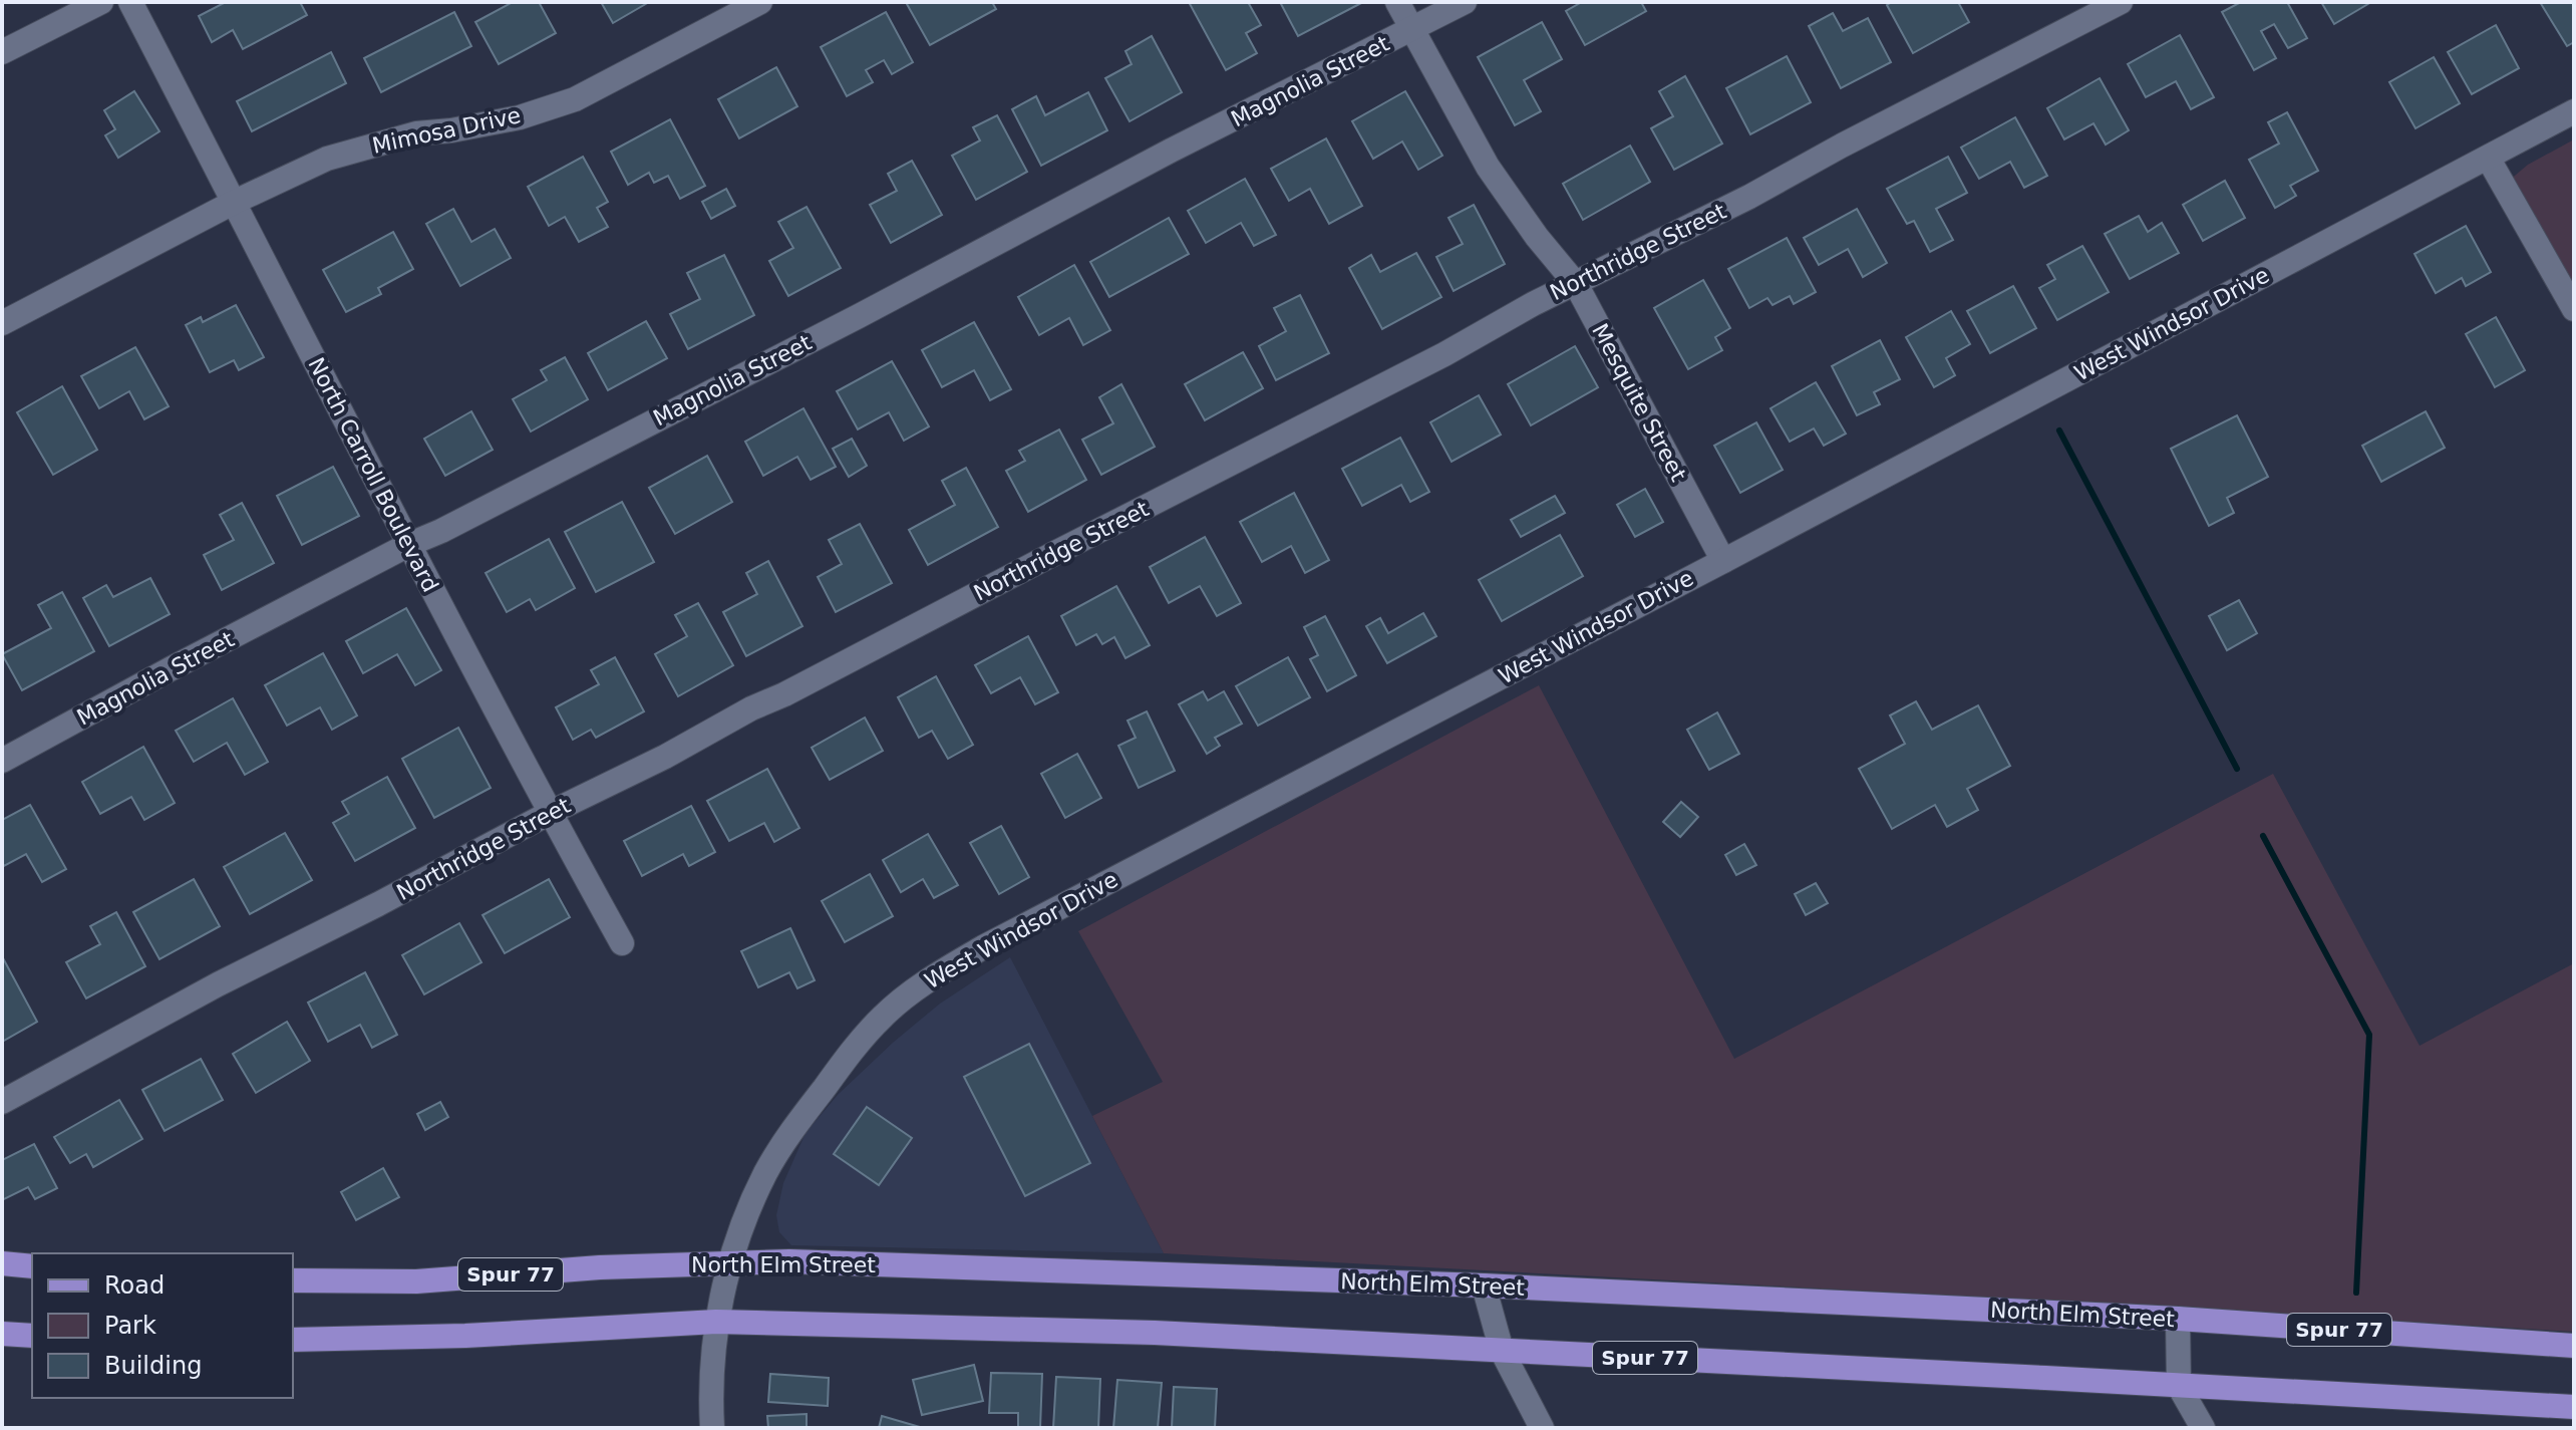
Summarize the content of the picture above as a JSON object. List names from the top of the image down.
{
  "streets": {
    "main road": ["North Elm Street", "Spur 77"],
    "street": [
      "Magnolia Street",
      "Mimosa Drive",
      "Northridge Street",
      "West Windsor Drive",
      "Mesquite Street",
      "North Carroll Boulevard"
    ]
  },
  "crossings": [
    ["Magnolia Street", "Mesquite Street"],
    ["Magnolia Street", "North Carroll Boulevard"],
    ["Mimosa Drive", "North Carroll Boulevard"],
    ["Northridge Street", "Mesquite Street"],
    ["Northridge Street", "North Carroll Boulevard"],
    ["West Windsor Drive", "Mesquite Street"],
    ["West Windsor Drive", "North Elm Street"],
    ["West Windsor Drive", "Spur 77"]
  ],
  "legend": ["Road", "Park", "Building"]
}
